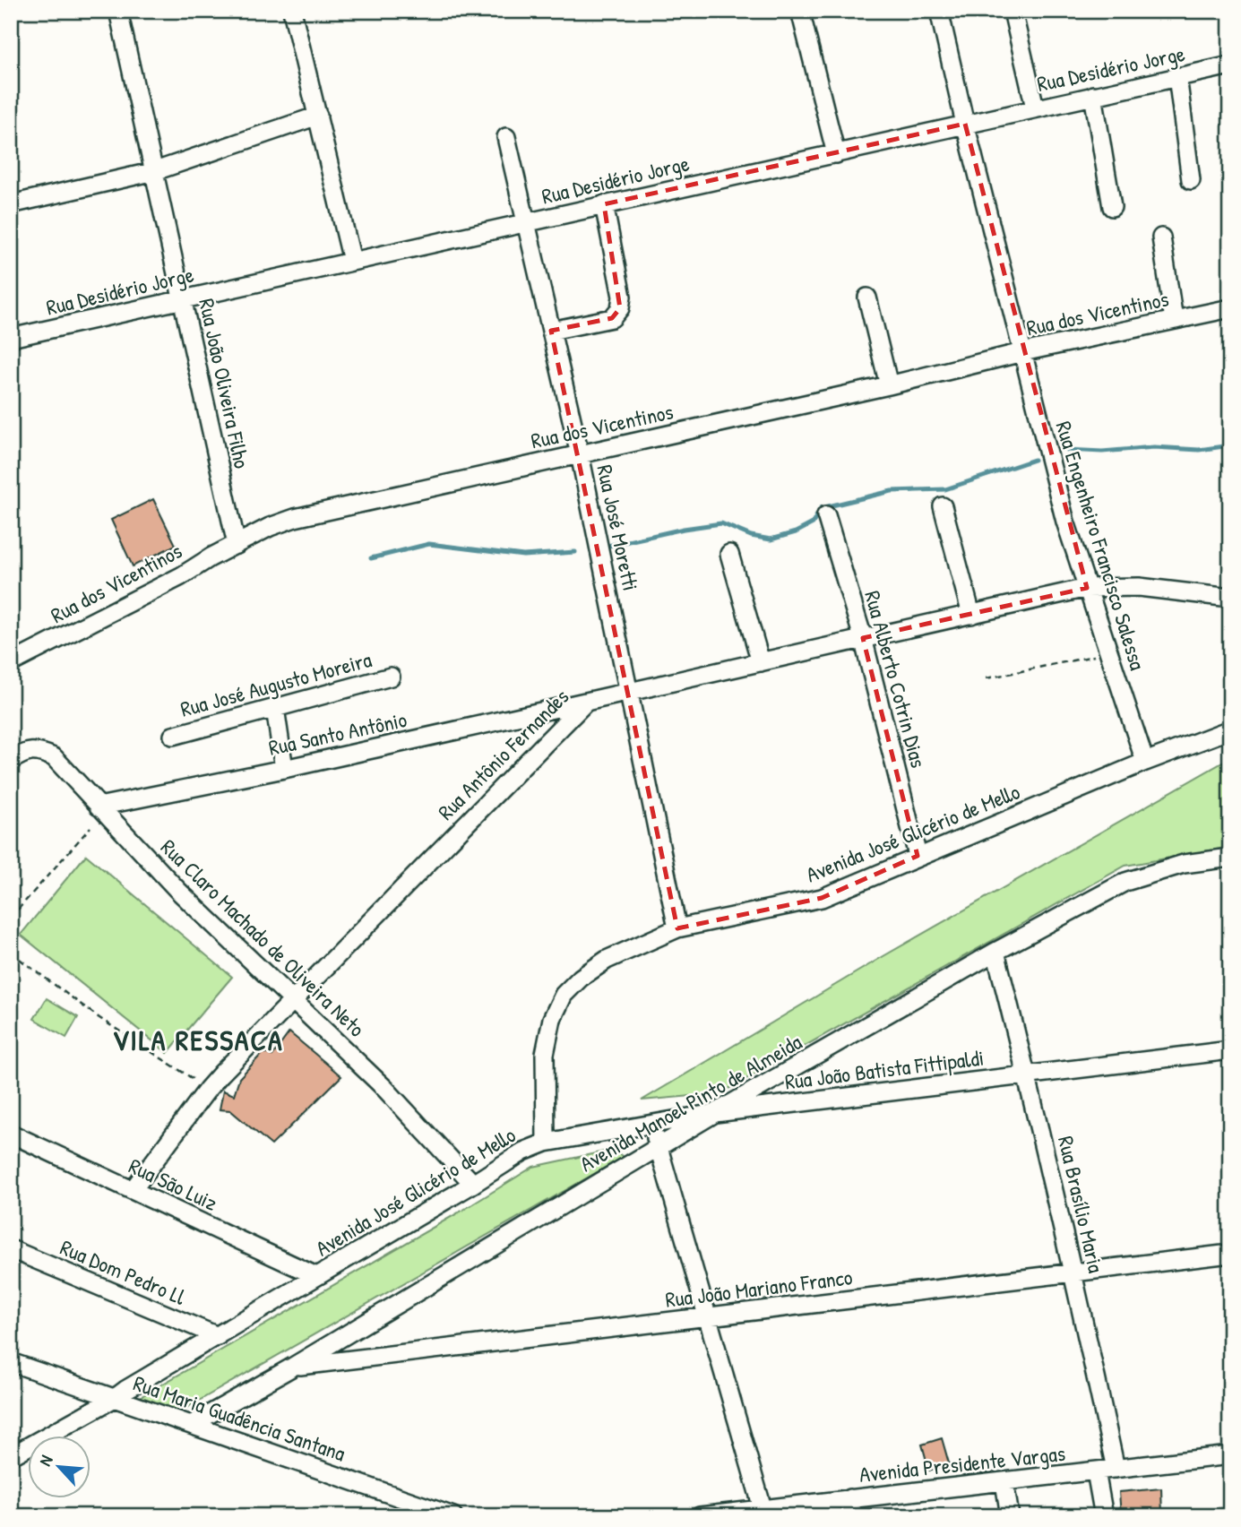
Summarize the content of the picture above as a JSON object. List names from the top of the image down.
{
  "streets": {
    "street": [
      "Rua Desidério Jorge",
      "Rua dos Vicentinos",
      "Rua João Oliveira Filho",
      "Rua José Moretti",
      "Rua Engenheiro Francisco Salessa",
      "Rua Alberto Cotrin Dias",
      "Rua José Augusto Moreira",
      "Rua Santo Antônio",
      "Rua Antônio Fernandes",
      "Avenida José Glicério de Mello",
      "Rua Claro Machado de Oliveira Neto",
      "Rua João Batista Fittipaldi",
      "Avenida Manoel Pinto de Almeida",
      "Rua São Luiz",
      "Rua Brasílio Maria",
      "Rua Dom Pedro Ll",
      "Rua João Mariano Franco",
      "Rua Maria Guadência Santana",
      "Avenida Presidente Vargas"
    ]
  },
  "crossings": [
    ["Rua Desidério Jorge", "Rua João Oliveira Filho"],
    ["Rua Desidério Jorge", "Rua José Moretti"],
    ["Rua Desidério Jorge", "Rua Engenheiro Francisco Salessa"],
    ["Rua dos Vicentinos", "Rua João Oliveira Filho"],
    ["Rua dos Vicentinos", "Rua José Moretti"],
    ["Rua dos Vicentinos", "Rua Engenheiro Francisco Salessa"],
    ["Rua José Moretti", "Rua Antônio Fernandes"],
    ["Rua José Moretti", "Avenida José Glicério de Mello"],
    ["Rua Engenheiro Francisco Salessa", "Rua Antônio Fernandes"],
    ["Rua Engenheiro Francisco Salessa", "Avenida José Glicério de Mello"],
    ["Rua Alberto Cotrin Dias", "Rua Antônio Fernandes"],
    ["Rua Alberto Cotrin Dias", "Avenida José Glicério de Mello"],
    ["Rua Santo Antônio", "Rua Antônio Fernandes"],
    ["Rua Santo Antônio", "Rua Claro Machado de Oliveira Neto"],
    ["Rua Antônio Fernandes", "Rua Claro Machado de Oliveira Neto"],
    ["Rua Antônio Fernandes", "Rua São Luiz"],
    ["Avenida José Glicério de Mello", "Rua Claro Machado de Oliveira Neto"],
    ["Avenida José Glicério de Mello", "Rua João Batista Fittipaldi"],
    ["Avenida José Glicério de Mello", "Rua São Luiz"],
    ["Avenida José Glicério de Mello", "Rua Dom Pedro Ll"],
    ["Avenida José Glicério de Mello", "Rua Maria Guadência Santana"],
    ["Rua João Batista Fittipaldi", "Avenida Manoel Pinto de Almeida"],
    ["Rua João Batista Fittipaldi", "Rua Brasílio Maria"],
    ["Avenida Manoel Pinto de Almeida", "Rua Brasílio Maria"],
    ["Avenida Manoel Pinto de Almeida", "Rua João Mariano Franco"],
    ["Avenida Manoel Pinto de Almeida", "Rua Maria Guadência Santana"],
    ["Rua Brasílio Maria", "Rua João Mariano Franco"],
    ["Rua Brasílio Maria", "Avenida Presidente Vargas"]
  ],
  "districts": ["VILA RESSACA"],
  "north": "top left"
}
